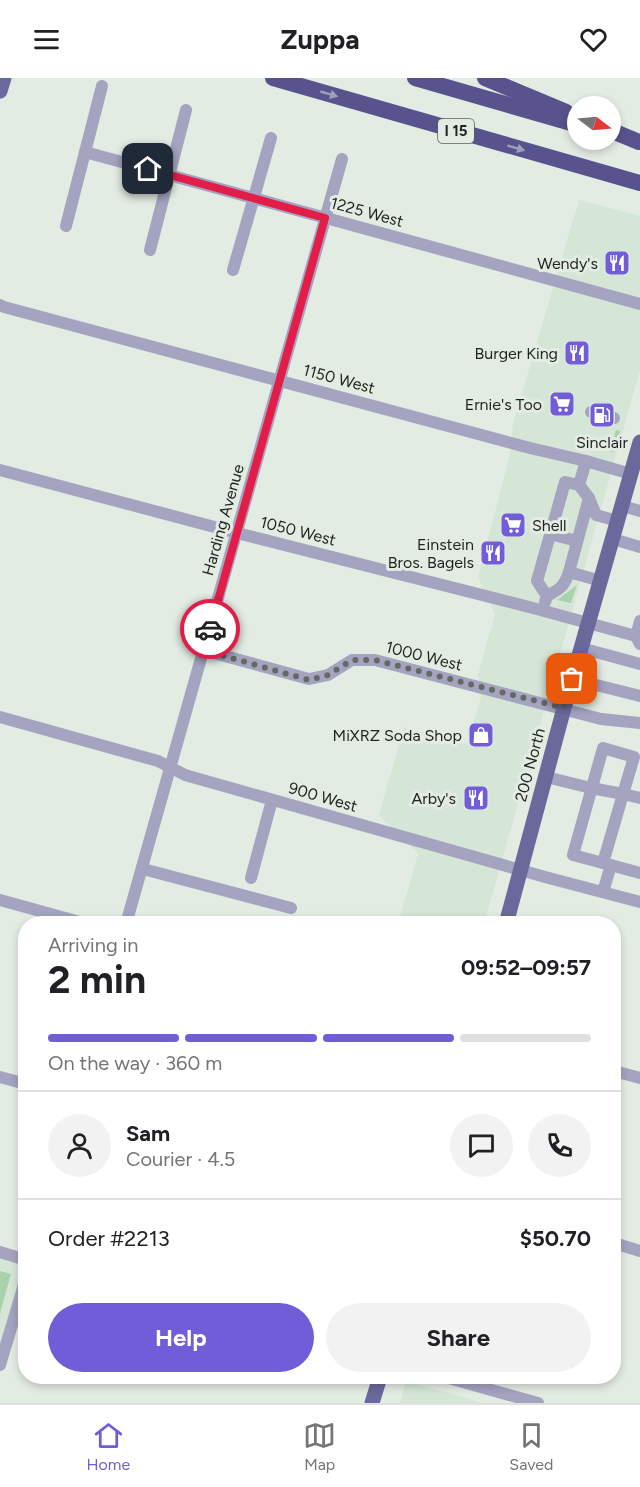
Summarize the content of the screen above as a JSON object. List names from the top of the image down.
{
  "streets": {
    "highway": ["I 15"],
    "main road": ["200 North"],
    "street": [
      "1225 West",
      "1150 West",
      "Harding Avenue",
      "1050 West",
      "1000 West",
      "900 West"
    ]
  },
  "crossings": [
    ["1225 West", "Harding Avenue"],
    ["1150 West", "Harding Avenue"],
    ["1150 West", "200 North"],
    ["Harding Avenue", "1050 West"],
    ["Harding Avenue", "1000 West"],
    ["Harding Avenue", "900 West"],
    ["1050 West", "200 North"],
    ["1000 West", "200 North"],
    ["200 North", "900 West"]
  ],
  "places": {
    "restaurant": [
      "Wendy's",
      "Burger King",
      "Einstein Bros. Bagels",
      "Arby's"
    ],
    "supermarket": ["Ernie's Too", "Shell"],
    "fuel station": ["Sinclair"],
    "shop": ["MiXRZ Soda Shop"]
  },
  "north": "right",
  "page": {
    "header": "Zuppa",
    "heading": ["2 min", "Arriving in", "09:52–09:57"],
    "panel": [
      "Sam",
      "Courier · 4.5",
      "Order #2213",
      "$50.70"
    ],
    "bar": "On the way · 360 m",
    "buttons": ["Help", "Share"],
    "tabs": ["Home", "Map", "Saved"]
  }
}
